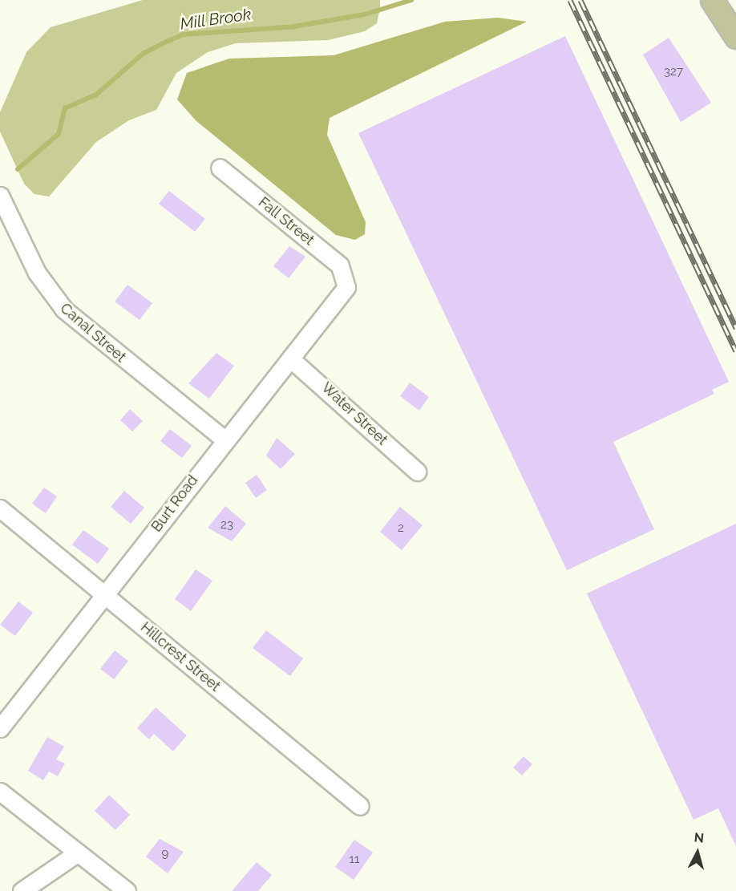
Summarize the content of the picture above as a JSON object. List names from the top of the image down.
{
  "streets": {
    "street": [
      "Fall Street",
      "Canal Street",
      "Water Street",
      "Burt Road",
      "Hillcrest Street"
    ]
  },
  "crossings": [
    ["Fall Street", "Burt Road"],
    ["Canal Street", "Burt Road"],
    ["Water Street", "Burt Road"],
    ["Burt Road", "Hillcrest Street"]
  ],
  "water": ["Mill Brook"],
  "house_numbers": [
    "327",
    "23",
    "2",
    "9",
    "11"
  ],
  "north": "top"
}
